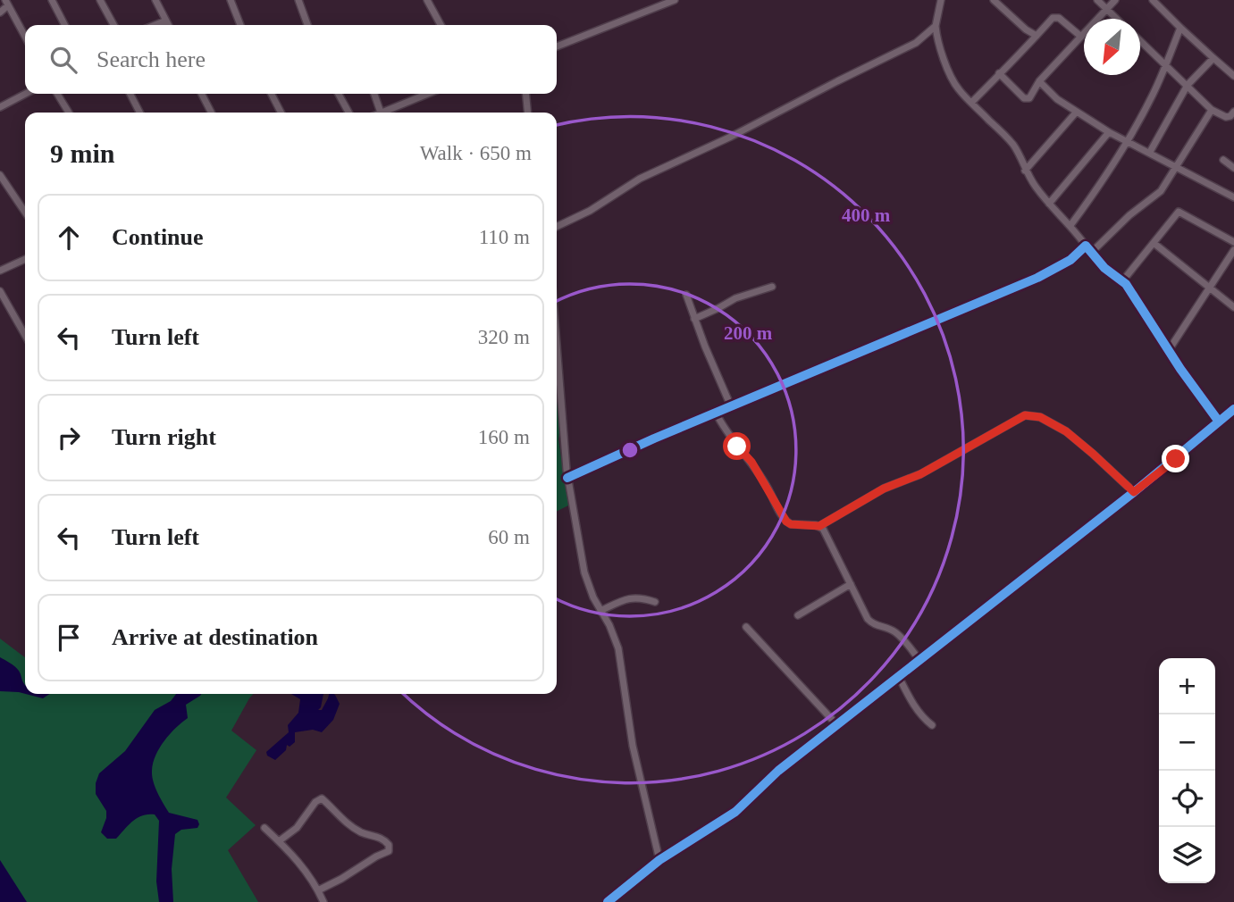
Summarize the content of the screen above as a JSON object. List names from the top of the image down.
{
  "north": "bottom left",
  "page": {
    "search": "Search here",
    "heading": ["9 min", "Walk · 650 m"],
    "list": [
      ["Continue", "110 m"],
      ["Turn left", "320 m"],
      ["Turn right", "160 m"],
      ["Turn left", "60 m"],
      "Arrive at destination"
    ],
    "map_buttons": ["+", "−"]
  },
  "rings": ["400 m", "200 m"]
}
